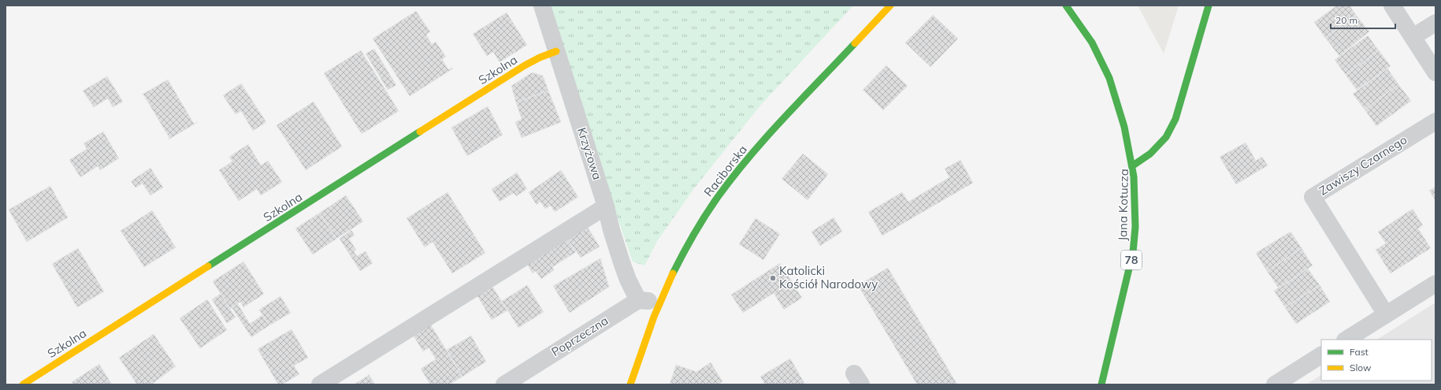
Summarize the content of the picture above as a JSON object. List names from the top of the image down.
{
  "streets": {
    "street": [
      "Szkolna",
      "Krzyżowa",
      "Zawiszy Czarnego",
      "Raciborska",
      "Jana Kotucza",
      "78",
      "Poprzeczna"
    ]
  },
  "crossings": [
    ["Szkolna", "Krzyżowa"],
    ["Krzyżowa", "Poprzeczna"],
    ["Jana Kotucza", "78"]
  ],
  "places": ["Katolicki Kościół Narodowy"],
  "legend": ["Fast", "Slow"],
  "scale_bar": "20 m"
}
